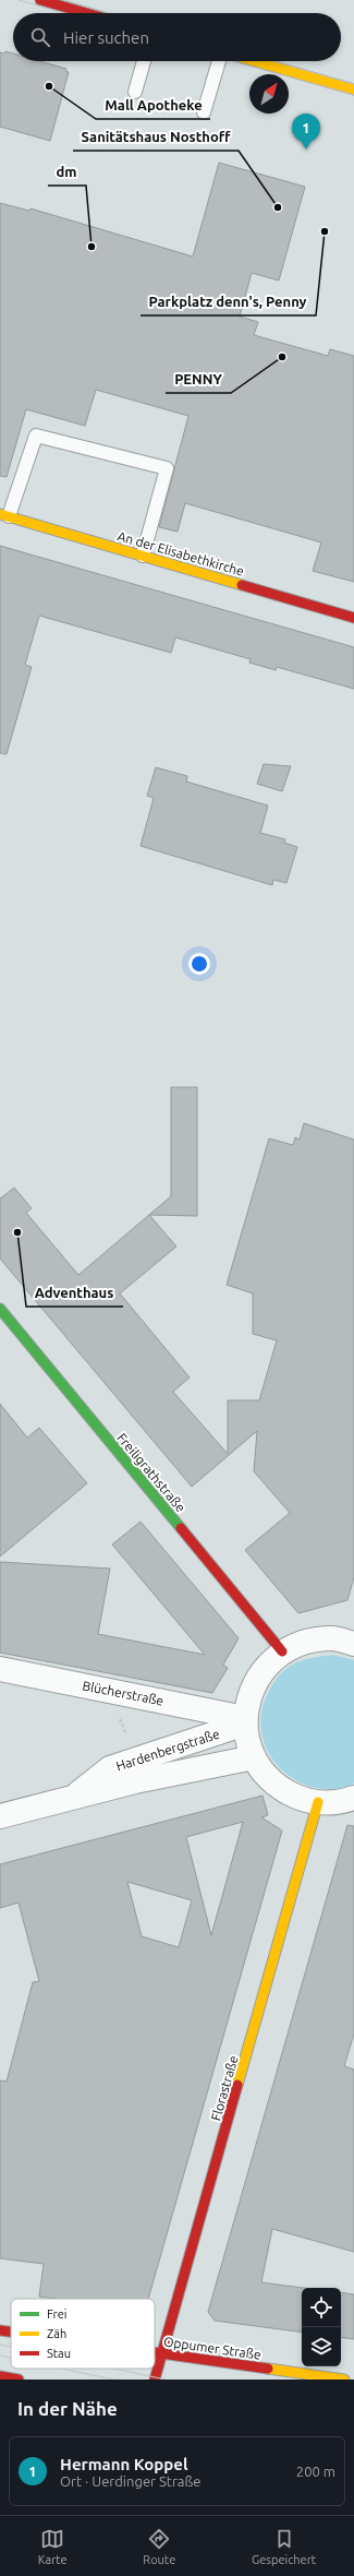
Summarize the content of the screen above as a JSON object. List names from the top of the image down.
{
  "streets": {
    "street": [
      "An der Elisabethkirche",
      "Freiligrathstraße",
      "Blücherstraße",
      "Hardenbergstraße",
      "Florastraße",
      "Oppumer Straße"
    ]
  },
  "crossings": [
    ["Blücherstraße", "Hardenbergstraße"],
    ["Florastraße", "Oppumer Straße"]
  ],
  "places": [
    "Mall Apotheke",
    "Sanitätshaus Nosthoff",
    "Parkplatz denn's, Penny",
    "dm",
    "PENNY",
    "Adventhaus"
  ],
  "legend": ["Frei", "Zäh", "Stau"],
  "north": "top right",
  "page": {
    "search": "Hier suchen",
    "pins": "1",
    "heading": "In der Nähe",
    "list": [
      {
        "mark": "1",
        "name": "Hermann Koppel",
        "note": "Ort · Uerdinger Straße",
        "value": "200 m"
      }
    ],
    "nav": ["Karte", "Route", "Gespeichert"]
  }
}
